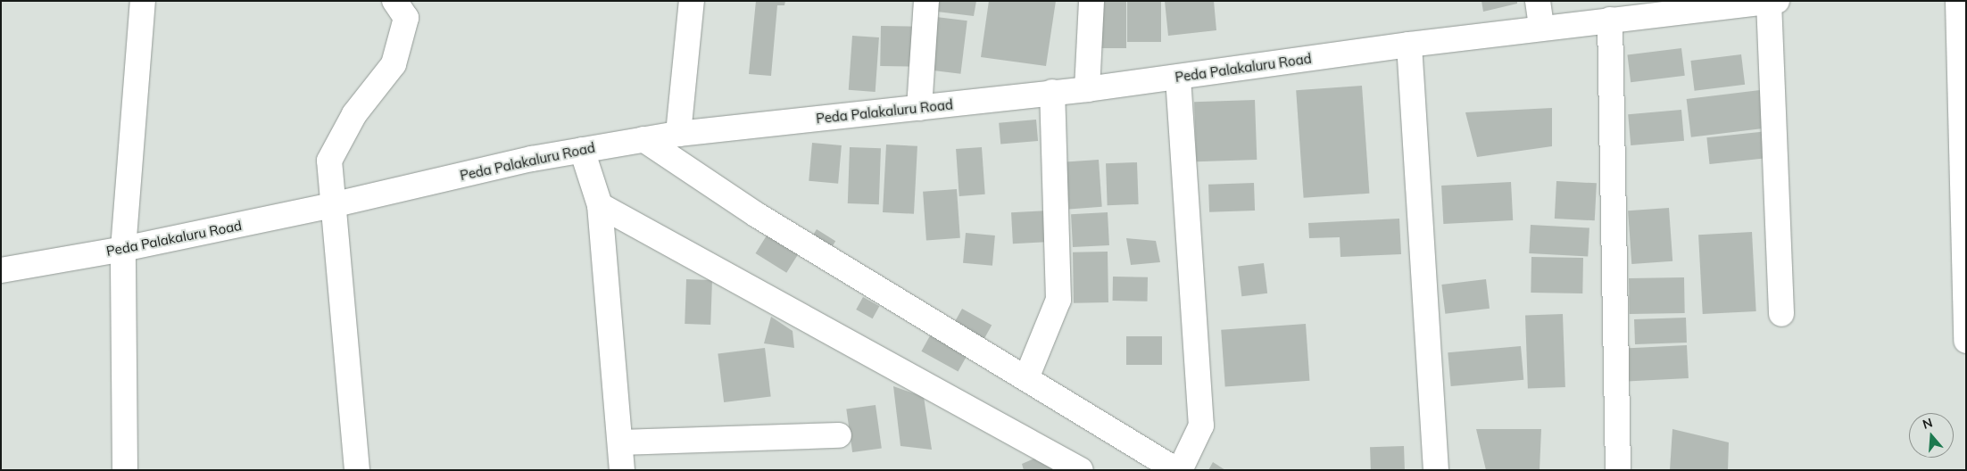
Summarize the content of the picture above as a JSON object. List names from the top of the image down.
{
  "streets": {
    "street": ["Peda Palakaluru Road"]
  },
  "north": "top"
}
